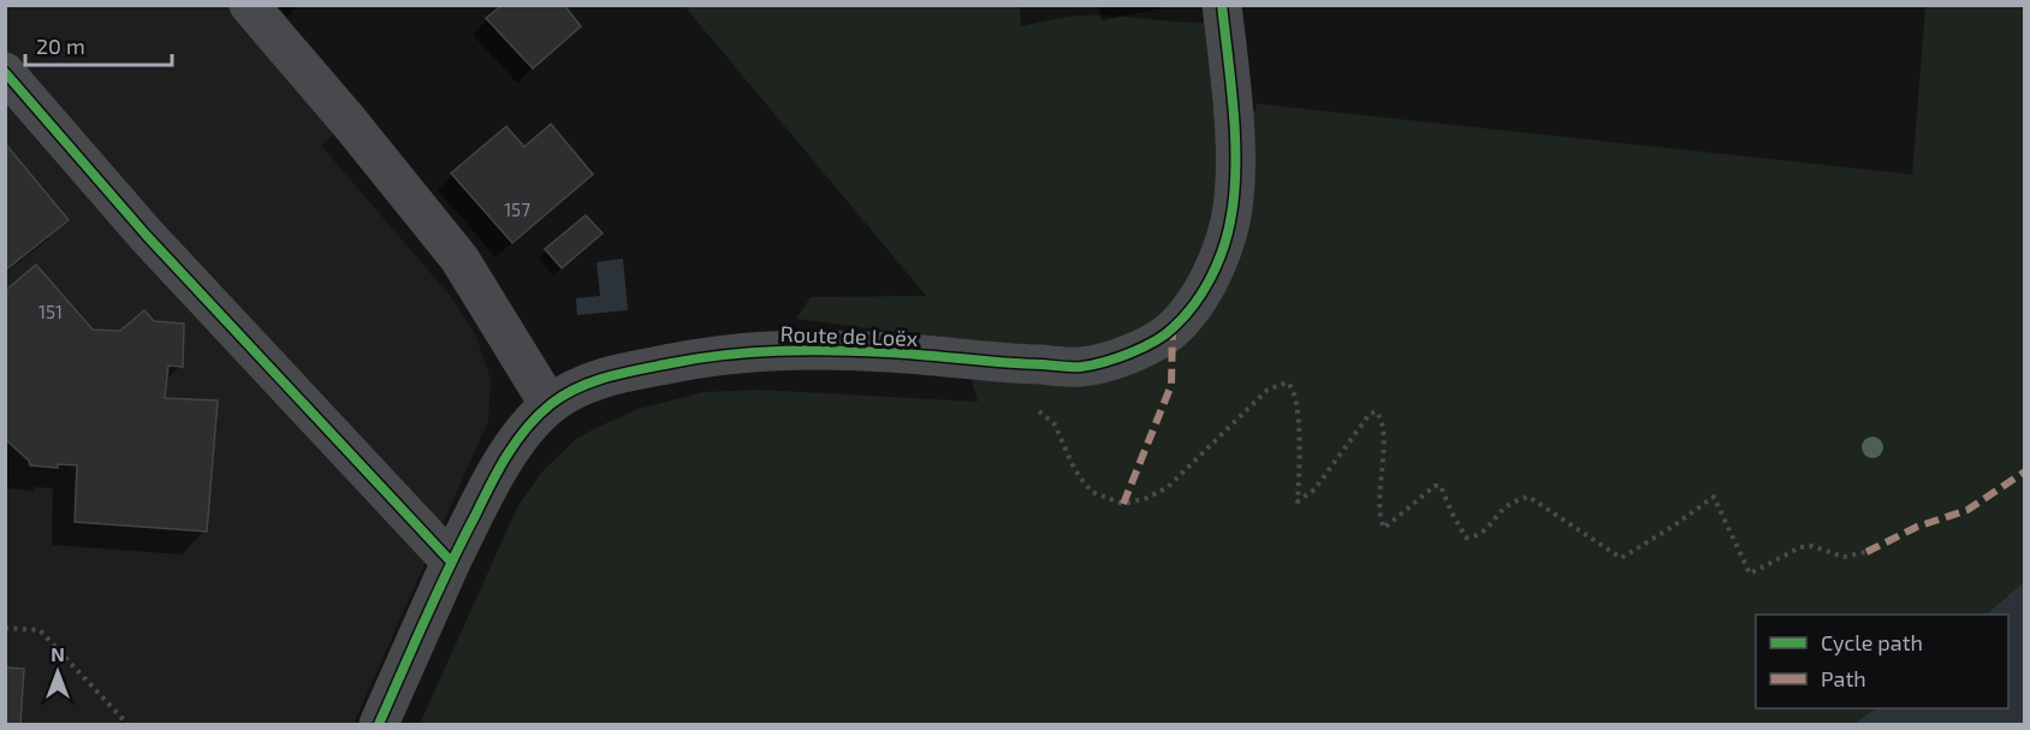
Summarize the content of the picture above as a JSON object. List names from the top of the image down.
{
  "streets": {
    "street": ["Route de Loëx"]
  },
  "house_numbers": ["157", "151"],
  "legend": ["Cycle path", "Path"],
  "scale_bar": "20 m",
  "north": "top"
}
